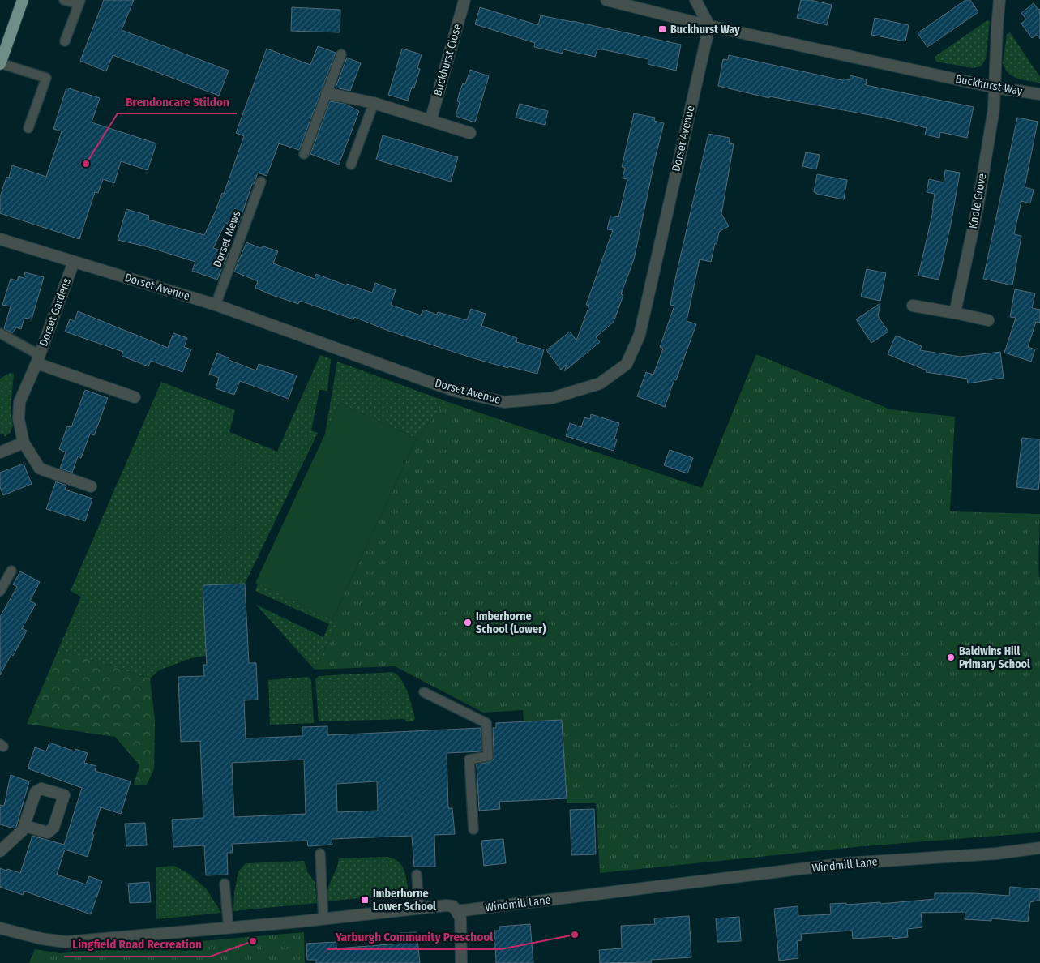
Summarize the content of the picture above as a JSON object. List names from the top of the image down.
{
  "streets": {
    "street": [
      "Buckhurst Close",
      "Buckhurst Way",
      "Dorset Avenue",
      "Knole Grove",
      "Dorset Gardens",
      "Windmill Lane"
    ],
    "lane": ["Dorset Mews"]
  },
  "crossings": [
    ["Buckhurst Way", "Dorset Avenue"],
    ["Buckhurst Way", "Knole Grove"],
    ["Dorset Avenue", "Dorset Mews"],
    ["Dorset Avenue", "Dorset Gardens"]
  ],
  "places": {
    "transit": ["Buckhurst Way", "Imberhorne Lower School"],
    "other": [
      "Brendoncare Stildon",
      "Imberhorne School (Lower)",
      "Baldwins Hill Primary School",
      "Yarburgh Community Preschool",
      "Lingfield Road Recreation"
    ]
  }
}
